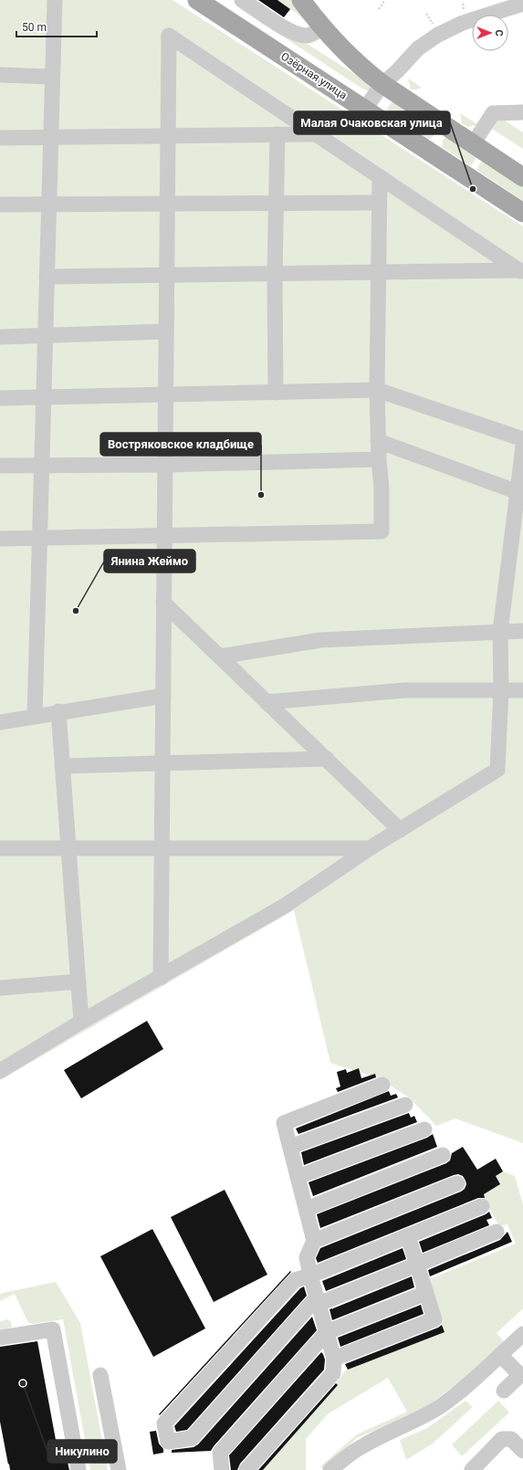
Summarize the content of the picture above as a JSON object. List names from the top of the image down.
{
  "streets": {
    "main road": ["Озёрная улица"]
  },
  "places": [
    "Малая Очаковская улица",
    "Востряковское кладбище",
    "Янина Жеймо",
    "Никулино"
  ],
  "scale_bar": "50 m",
  "north": "right"
}
